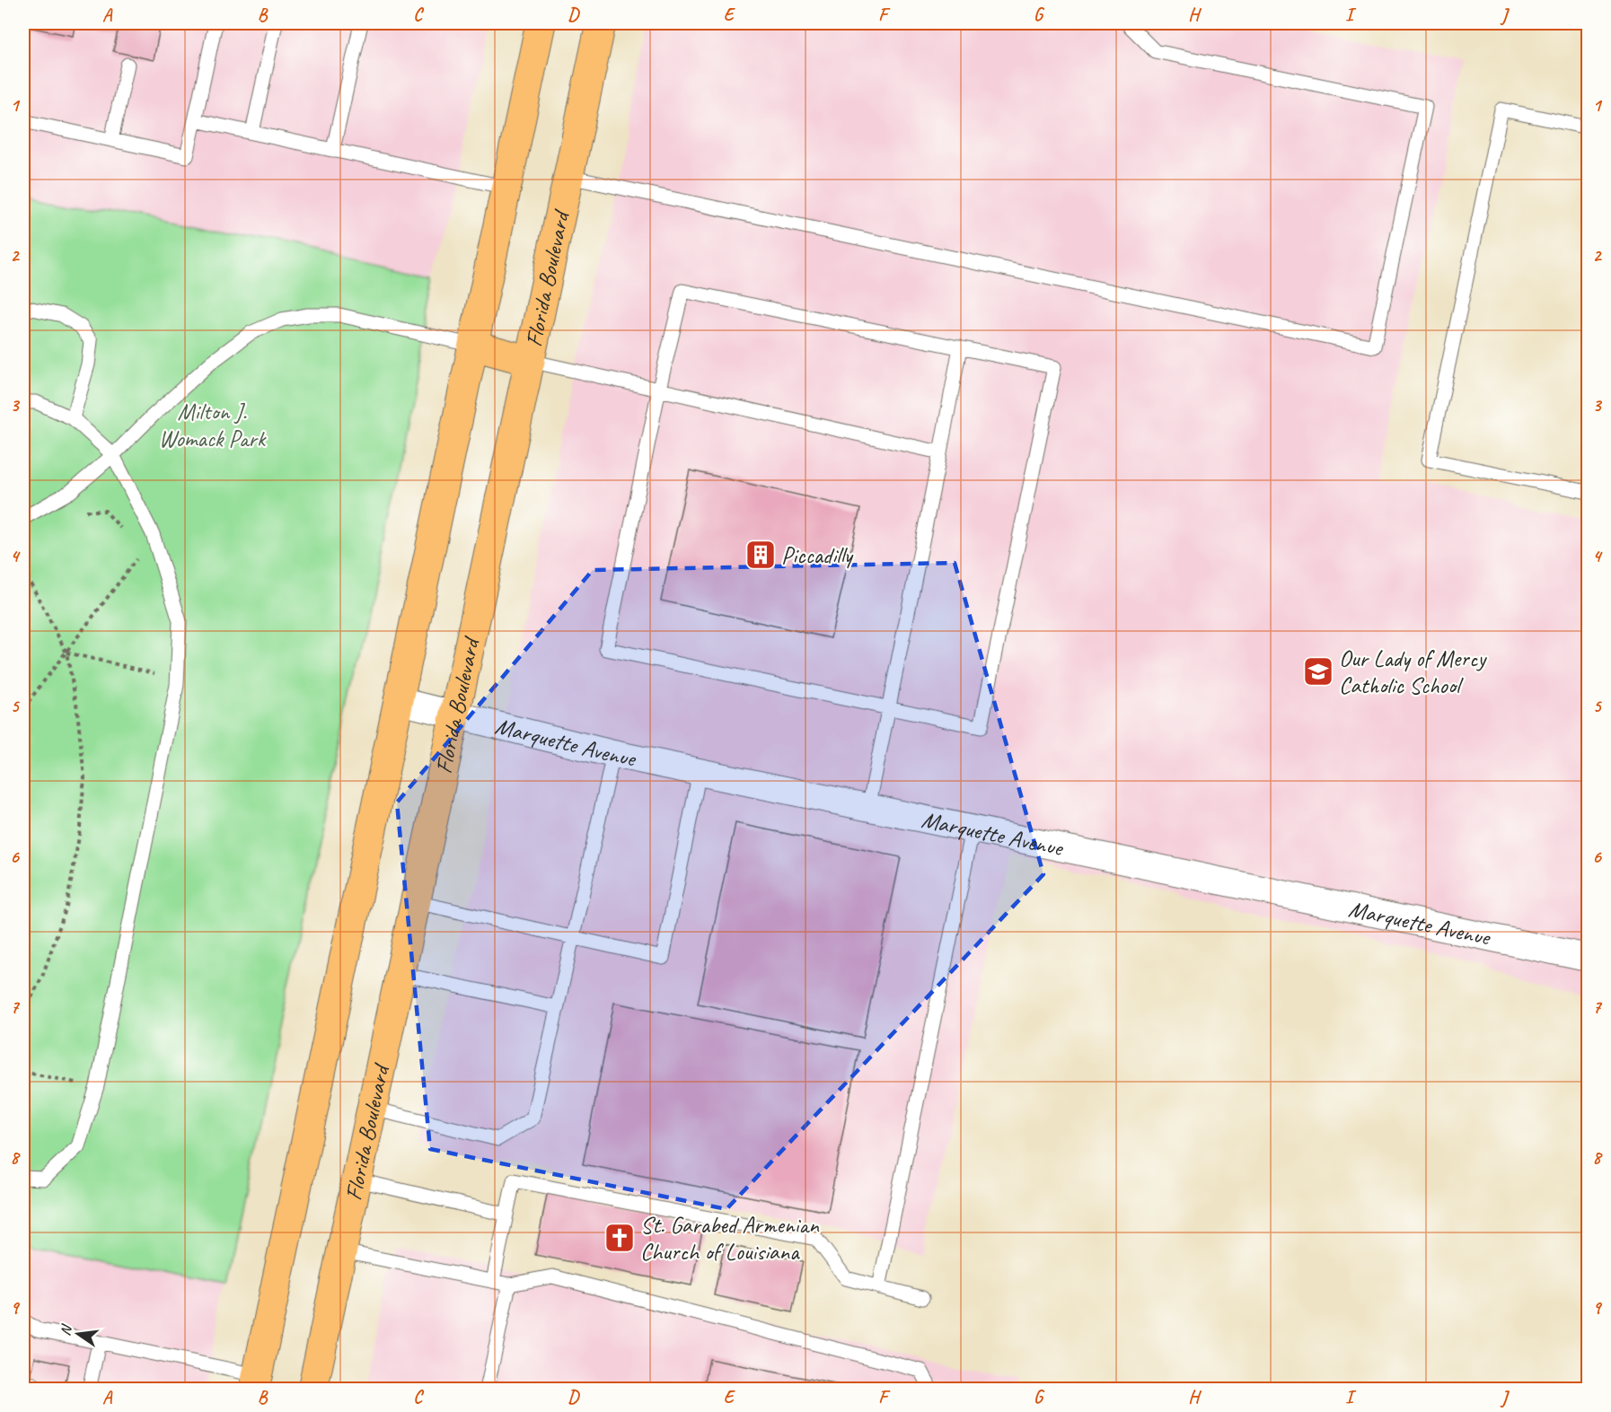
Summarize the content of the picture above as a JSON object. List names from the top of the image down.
{
  "streets": {
    "main road": ["Florida Boulevard"],
    "street": ["Marquette Avenue"]
  },
  "crossings": [
    ["Florida Boulevard", "Marquette Avenue"]
  ],
  "parks": ["Milton J. Womack Park"],
  "places": {
    "building": ["Piccadilly"],
    "school or university": ["Our Lady of Mercy Catholic School"],
    "church": ["St. Garabed Armenian Church of Louisiana"]
  },
  "north": "left",
  "grid": {
    "columns": [
      "A",
      "B",
      "C",
      "D",
      "E",
      "F",
      "G",
      "H",
      "I",
      "J"
    ],
    "rows": [
      "1",
      "2",
      "3",
      "4",
      "5",
      "6",
      "7",
      "8",
      "9"
    ]
  }
}
